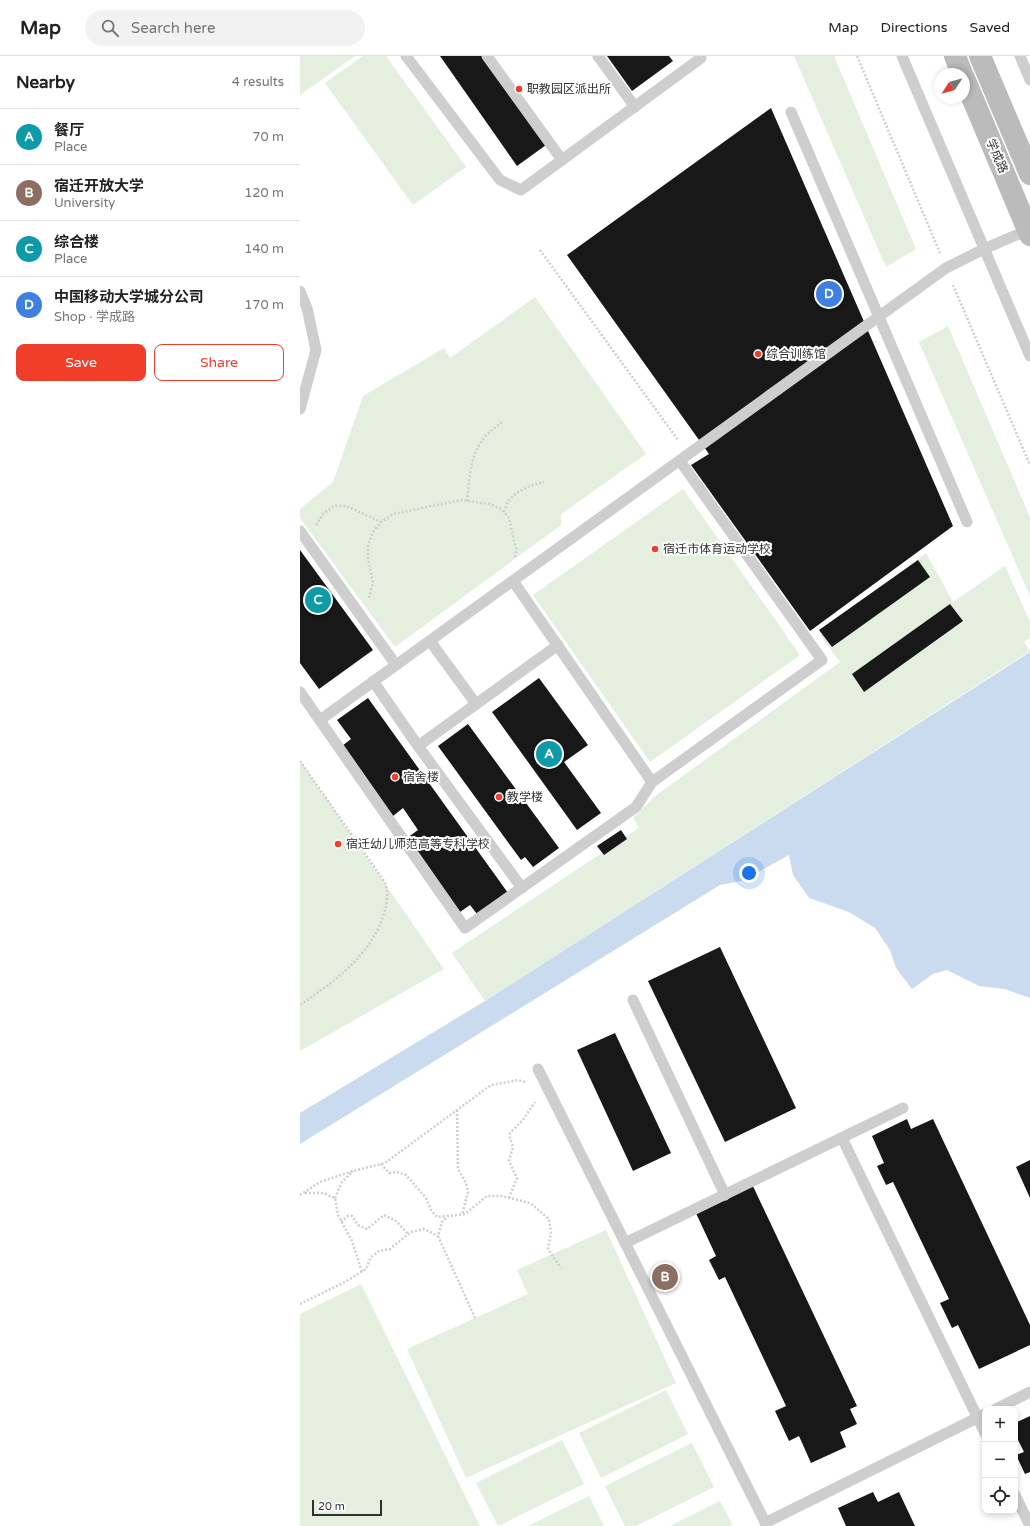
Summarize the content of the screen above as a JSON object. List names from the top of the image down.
{
  "streets": {
    "main road": ["学成路"]
  },
  "places": [
    "职教园区派出所",
    "综合训练馆",
    "宿迁市体育运动学校",
    "宿舍楼",
    "教学楼",
    "宿迁幼儿师范高等专科学校"
  ],
  "scale_bar": "20 m",
  "north": "bottom left",
  "page": {
    "header": "Map",
    "search": "Search here",
    "nav": ["Map", "Directions", "Saved"],
    "heading": ["Nearby", "4 results"],
    "list": [
      {
        "mark": "A",
        "name": "餐厅",
        "note": "Place",
        "value": "70 m"
      },
      {
        "mark": "B",
        "name": "宿迁开放大学",
        "note": "University",
        "value": "120 m"
      },
      {
        "mark": "C",
        "name": "综合楼",
        "note": "Place",
        "value": "140 m"
      },
      {
        "mark": "D",
        "name": "中国移动大学城分公司",
        "note": "Shop · 学成路",
        "value": "170 m"
      }
    ],
    "pins": [
      "D",
      "C",
      "A",
      "B"
    ],
    "buttons": ["Save", "Share"],
    "map_buttons": ["+", "−"],
    "scale": "20 m"
  }
}
